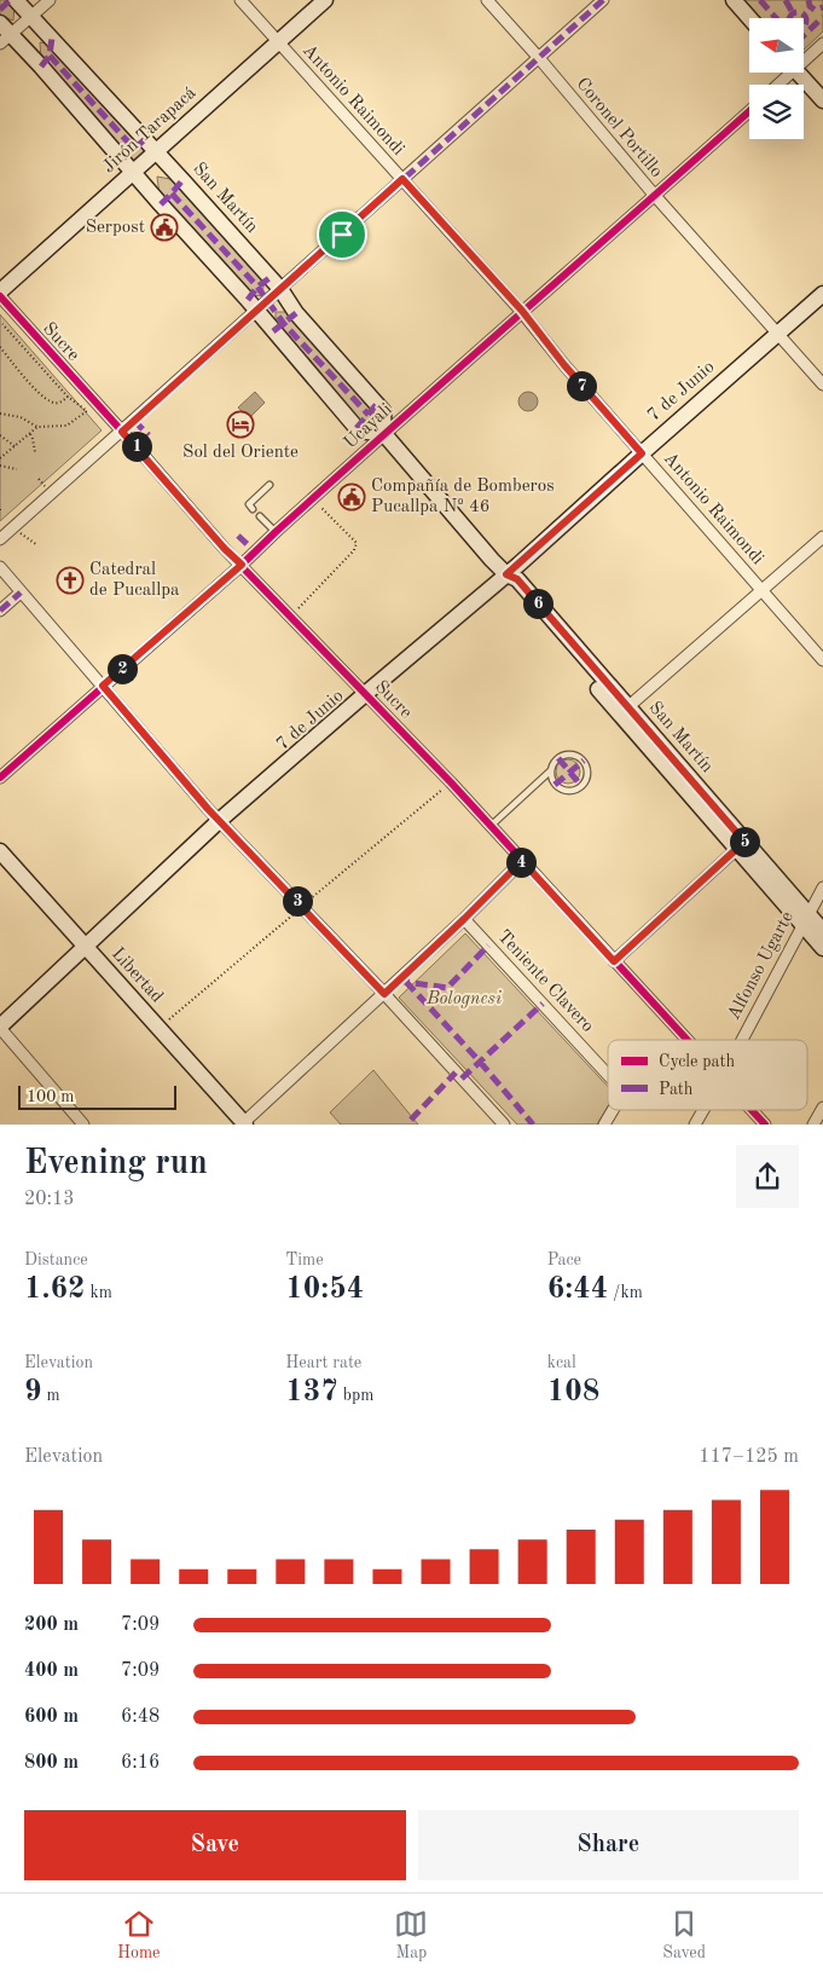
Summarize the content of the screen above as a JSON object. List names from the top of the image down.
{
  "streets": {
    "main road": [
      "Jirón Tarapacá",
      "San Martín",
      "7 de Junio",
      "Libertad"
    ],
    "street": [
      "Antonio Raimondi",
      "Coronel Portillo",
      "Sucre",
      "Ucayali",
      "Alfonso Ugarte",
      "Teniente Clavero"
    ]
  },
  "crossings": [
    ["Antonio Raimondi", "Jirón Tarapacá"],
    ["Antonio Raimondi", "7 de Junio"],
    ["Antonio Raimondi", "Ucayali"],
    ["Coronel Portillo", "7 de Junio"],
    ["Coronel Portillo", "Ucayali"],
    ["Jirón Tarapacá", "San Martín"],
    ["San Martín", "7 de Junio"],
    ["San Martín", "Ucayali"],
    ["San Martín", "Alfonso Ugarte"],
    ["Sucre", "7 de Junio"],
    ["Sucre", "Ucayali"],
    ["7 de Junio", "Libertad"]
  ],
  "parks": ["Bolognesi"],
  "places": {
    "public building": ["Serpost", "Compañía de Bomberos Pucallpa Nº 46"],
    "hotel": ["Sol del Oriente"],
    "church": ["Catedral de Pucallpa"]
  },
  "legend": ["Cycle path", "Path"],
  "scale_bar": "100 m",
  "north": "left",
  "page": {
    "pins": [
      "7",
      "1",
      "6",
      "2",
      "5",
      "4",
      "3"
    ],
    "scale": "100 m",
    "heading": ["Evening run", "20:13"],
    "stats": [
      ["Distance", "1.62 km"],
      ["Time", "10:54"],
      ["Pace", "6:44 /km"],
      ["Elevation", "9 m"],
      ["Heart rate", "137 bpm"],
      ["kcal", "108"]
    ],
    "chart": ["Elevation", "117–125 m"],
    "list": [
      {
        "name": "200 m",
        "note": "7:09"
      },
      {
        "name": "400 m",
        "note": "7:09"
      },
      {
        "name": "600 m",
        "note": "6:48"
      },
      {
        "name": "800 m",
        "note": "6:16"
      }
    ],
    "buttons": ["Save", "Share"],
    "tabs": ["Home", "Map", "Saved"]
  }
}
